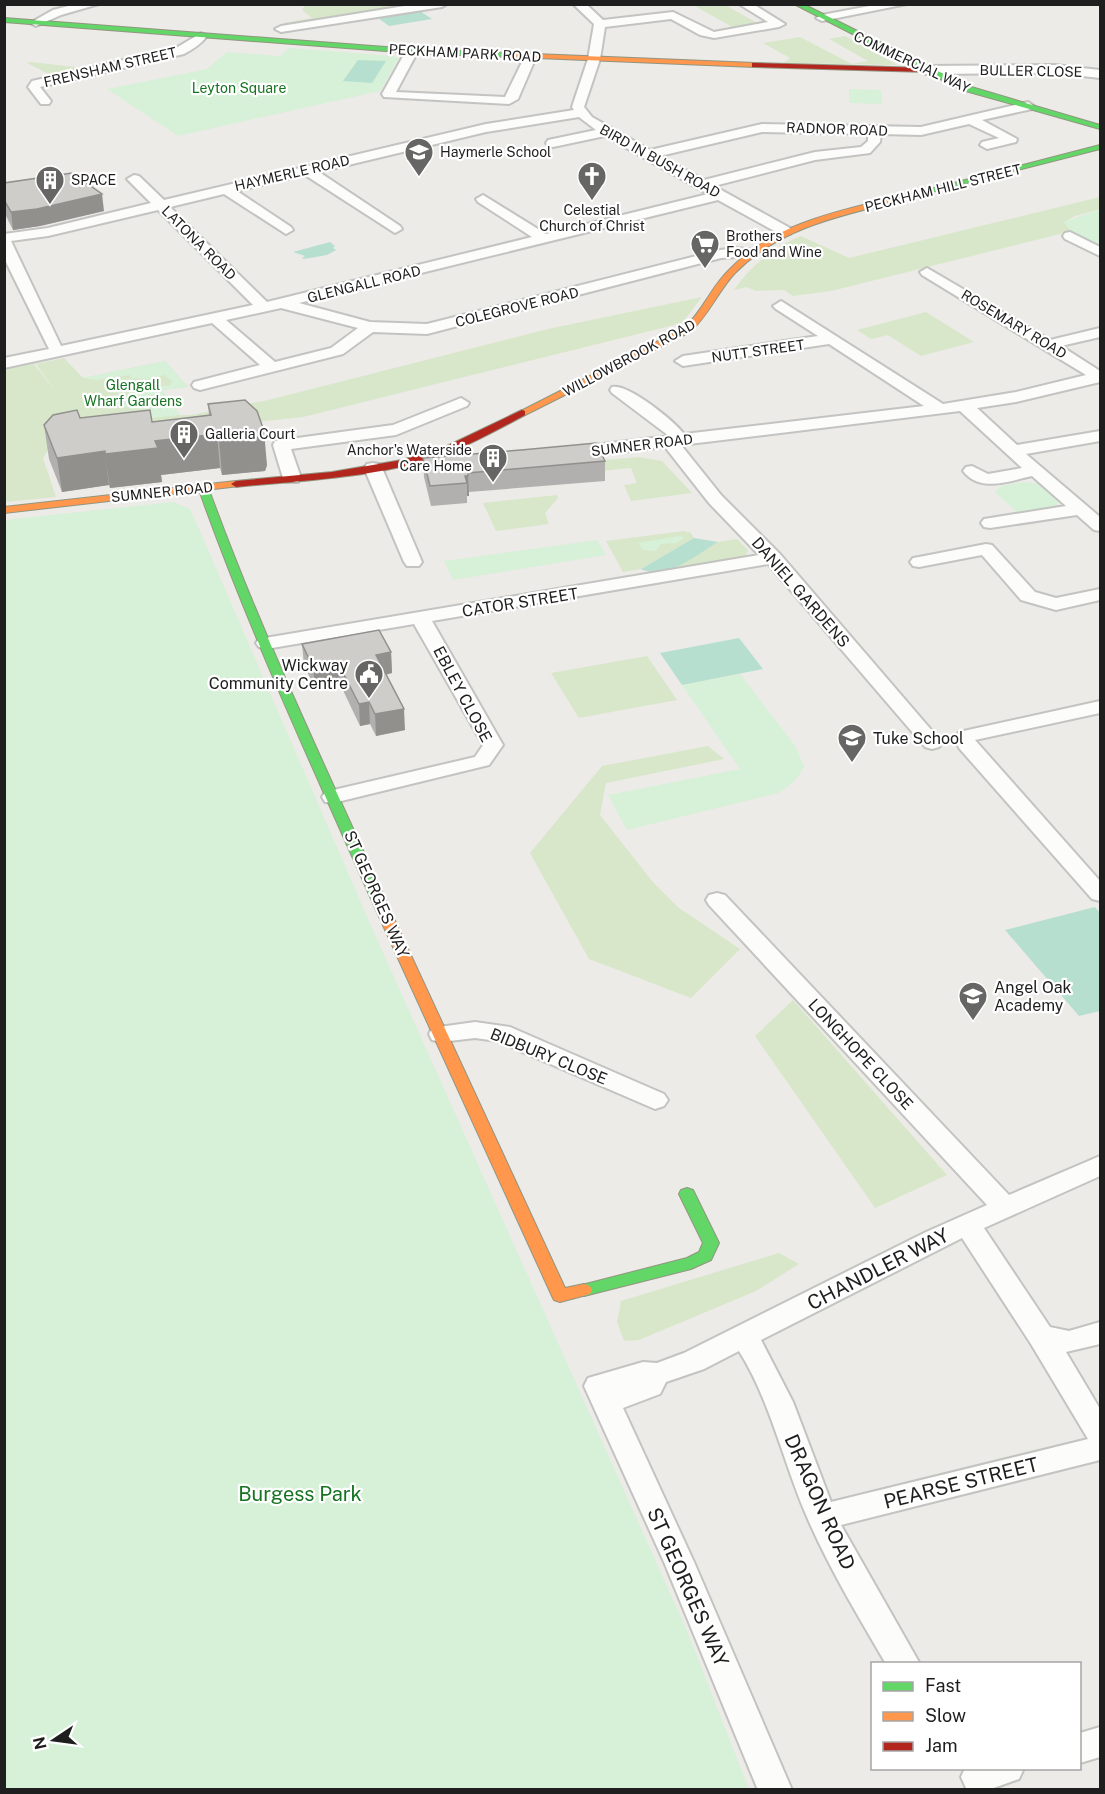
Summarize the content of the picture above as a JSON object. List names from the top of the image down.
{
  "streets": {
    "main road": [
      "PECKHAM PARK ROAD",
      "COMMERCIAL WAY",
      "PECKHAM HILL STREET",
      "WILLOWBROOK ROAD",
      "SUMNER ROAD",
      "ST GEORGES WAY"
    ],
    "street": [
      "FRENSHAM STREET",
      "BULLER CLOSE",
      "RADNOR ROAD",
      "BIRD IN BUSH ROAD",
      "HAYMERLE ROAD",
      "LATONA ROAD",
      "GLENGALL ROAD",
      "COLEGROVE ROAD",
      "ROSEMARY ROAD",
      "NUTT STREET",
      "DANIEL GARDENS",
      "CATOR STREET",
      "EBLEY CLOSE",
      "LONGHOPE CLOSE",
      "BIDBURY CLOSE",
      "CHANDLER WAY",
      "PEARSE STREET",
      "DRAGON ROAD"
    ]
  },
  "crossings": [
    ["PECKHAM PARK ROAD", "COMMERCIAL WAY"],
    ["PECKHAM PARK ROAD", "FRENSHAM STREET"],
    ["PECKHAM PARK ROAD", "BULLER CLOSE"],
    ["PECKHAM PARK ROAD", "BIRD IN BUSH ROAD"],
    ["COMMERCIAL WAY", "BULLER CLOSE"],
    ["COMMERCIAL WAY", "RADNOR ROAD"],
    ["RADNOR ROAD", "BIRD IN BUSH ROAD"],
    ["BIRD IN BUSH ROAD", "HAYMERLE ROAD"],
    ["BIRD IN BUSH ROAD", "PECKHAM HILL STREET"],
    ["BIRD IN BUSH ROAD", "GLENGALL ROAD"],
    ["BIRD IN BUSH ROAD", "WILLOWBROOK ROAD"],
    ["HAYMERLE ROAD", "LATONA ROAD"],
    ["PECKHAM HILL STREET", "WILLOWBROOK ROAD"],
    ["LATONA ROAD", "GLENGALL ROAD"],
    ["GLENGALL ROAD", "COLEGROVE ROAD"],
    ["COLEGROVE ROAD", "WILLOWBROOK ROAD"],
    ["ROSEMARY ROAD", "SUMNER ROAD"],
    ["NUTT STREET", "SUMNER ROAD"],
    ["WILLOWBROOK ROAD", "SUMNER ROAD"],
    ["SUMNER ROAD", "DANIEL GARDENS"],
    ["SUMNER ROAD", "ST GEORGES WAY"],
    ["DANIEL GARDENS", "CATOR STREET"],
    ["CATOR STREET", "EBLEY CLOSE"],
    ["CATOR STREET", "ST GEORGES WAY"],
    ["EBLEY CLOSE", "ST GEORGES WAY"],
    ["ST GEORGES WAY", "BIDBURY CLOSE"],
    ["ST GEORGES WAY", "CHANDLER WAY"],
    ["LONGHOPE CLOSE", "CHANDLER WAY"],
    ["CHANDLER WAY", "DRAGON ROAD"],
    ["PEARSE STREET", "DRAGON ROAD"]
  ],
  "parks": ["Leyton Square", "Glengall Wharf Gardens", "Burgess Park"],
  "places": {
    "school or university": ["Haymerle School", "Tuke School", "Angel Oak Academy"],
    "church": ["Celestial Church of Christ"],
    "building": ["SPACE", "Galleria Court", "Anchor's Waterside Care Home"],
    "supermarket": ["Brothers Food and Wine"],
    "public building": ["Wickway Community Centre"]
  },
  "legend": ["Fast", "Slow", "Jam"],
  "north": "left"
}
